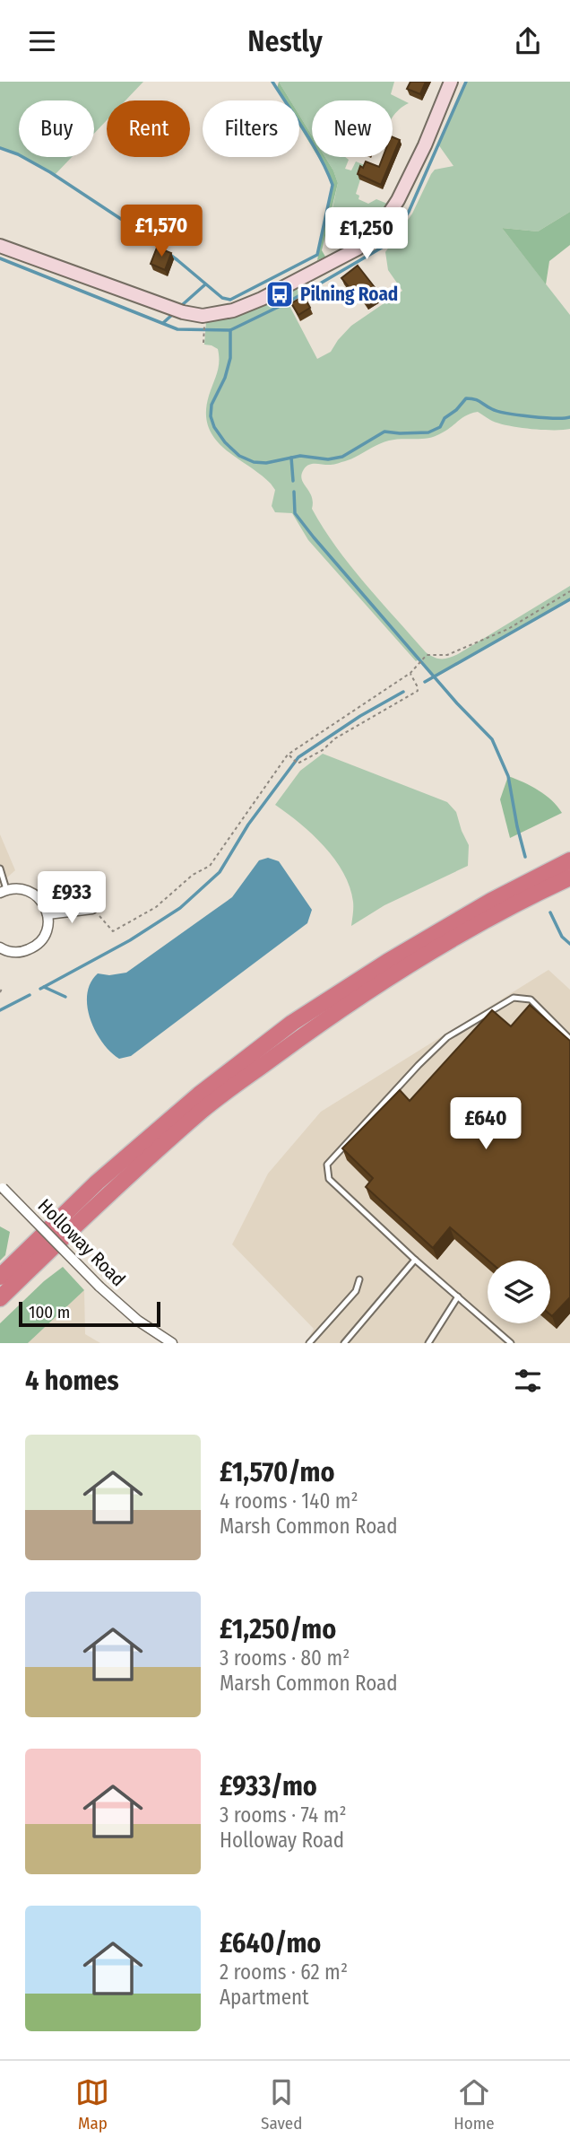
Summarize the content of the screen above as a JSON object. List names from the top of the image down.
{
  "streets": {
    "street": ["Holloway Road"]
  },
  "places": {
    "bus stop": ["Pilning Road"]
  },
  "scale_bar": "100 m",
  "page": {
    "header": "Nestly",
    "chip": [
      "Buy",
      "Rent",
      "Filters",
      "New"
    ],
    "price": [
      "£1,570",
      "£1,250",
      "£933",
      "£640"
    ],
    "scale": "100 m",
    "heading": "4 homes",
    "list": [
      {
        "name": "£1,570/mo",
        "note": "4 rooms · 140 m² · Marsh Common Road"
      },
      {
        "name": "£1,250/mo",
        "note": "3 rooms · 80 m² · Marsh Common Road"
      },
      {
        "name": "£933/mo",
        "note": "3 rooms · 74 m² · Holloway Road"
      },
      {
        "name": "£640/mo",
        "note": "2 rooms · 62 m² · Apartment"
      }
    ],
    "tabs": ["Map", "Saved", "Home"]
  }
}
